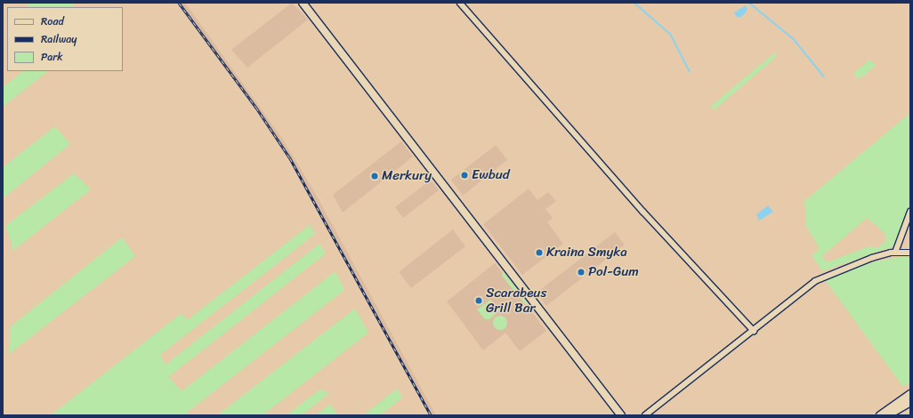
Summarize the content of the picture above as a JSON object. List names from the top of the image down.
{
  "places": [
    "Ewbud",
    "Merkury",
    "Kraina Smyka",
    "Pol-Gum",
    "Scarabeus Grill Bar"
  ],
  "legend": ["Road", "Railway", "Park"]
}
